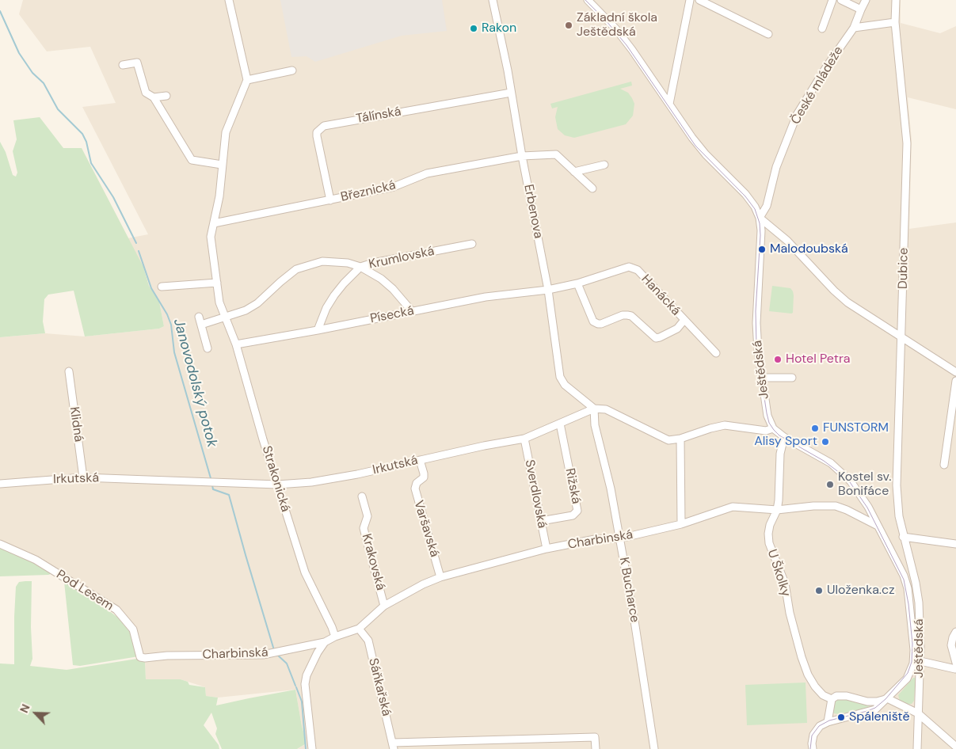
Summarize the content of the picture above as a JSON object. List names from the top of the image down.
{
  "streets": {
    "street": [
      "České mládeže",
      "Tálínská",
      "Březnická",
      "Erbenova",
      "Krumlovská",
      "Dubice",
      "Hanácká",
      "Písecká",
      "Ještědská",
      "Klidná",
      "Irkutská",
      "Strakonická",
      "Rižská",
      "Sverdlovská",
      "Varšavská",
      "Charbinská",
      "Krakovská",
      "U Školky",
      "K Bucharce",
      "Pod Lesem",
      "Sáňkařská"
    ]
  },
  "crossings": [
    ["České mládeže", "Ještědská"],
    ["Tálínská", "Březnická"],
    ["Tálínská", "Erbenova"],
    ["Březnická", "Erbenova"],
    ["Březnická", "Strakonická"],
    ["Erbenova", "Hanácká"],
    ["Erbenova", "Písecká"],
    ["Erbenova", "Irkutská"],
    ["Erbenova", "K Bucharce"],
    ["Krumlovská", "Písecká"],
    ["Dubice", "Ještědská"],
    ["Hanácká", "Písecká"],
    ["Písecká", "Strakonická"],
    ["Ještědská", "Charbinská"],
    ["Ještědská", "U Školky"],
    ["Klidná", "Irkutská"],
    ["Irkutská", "Strakonická"],
    ["Irkutská", "Rižská"],
    ["Irkutská", "Sverdlovská"],
    ["Irkutská", "Varšavská"],
    ["Irkutská", "K Bucharce"],
    ["Strakonická", "Charbinská"],
    ["Rižská", "Sverdlovská"],
    ["Sverdlovská", "Charbinská"],
    ["Varšavská", "Charbinská"],
    ["Charbinská", "Krakovská"],
    ["Charbinská", "U Školky"],
    ["Charbinská", "K Bucharce"],
    ["Charbinská", "Pod Lesem"],
    ["Charbinská", "Sáňkařská"]
  ],
  "water": ["Janovodolský potok"],
  "places": [
    "Základní škola Ještědská",
    "Rakon",
    "Malodoubská",
    "Hotel Petra",
    "FUNSTORM",
    "Alisy Sport",
    "Kostel sv. Bonifáce",
    "Uloženka.cz",
    "Spáleniště"
  ],
  "north": "top left"
}
